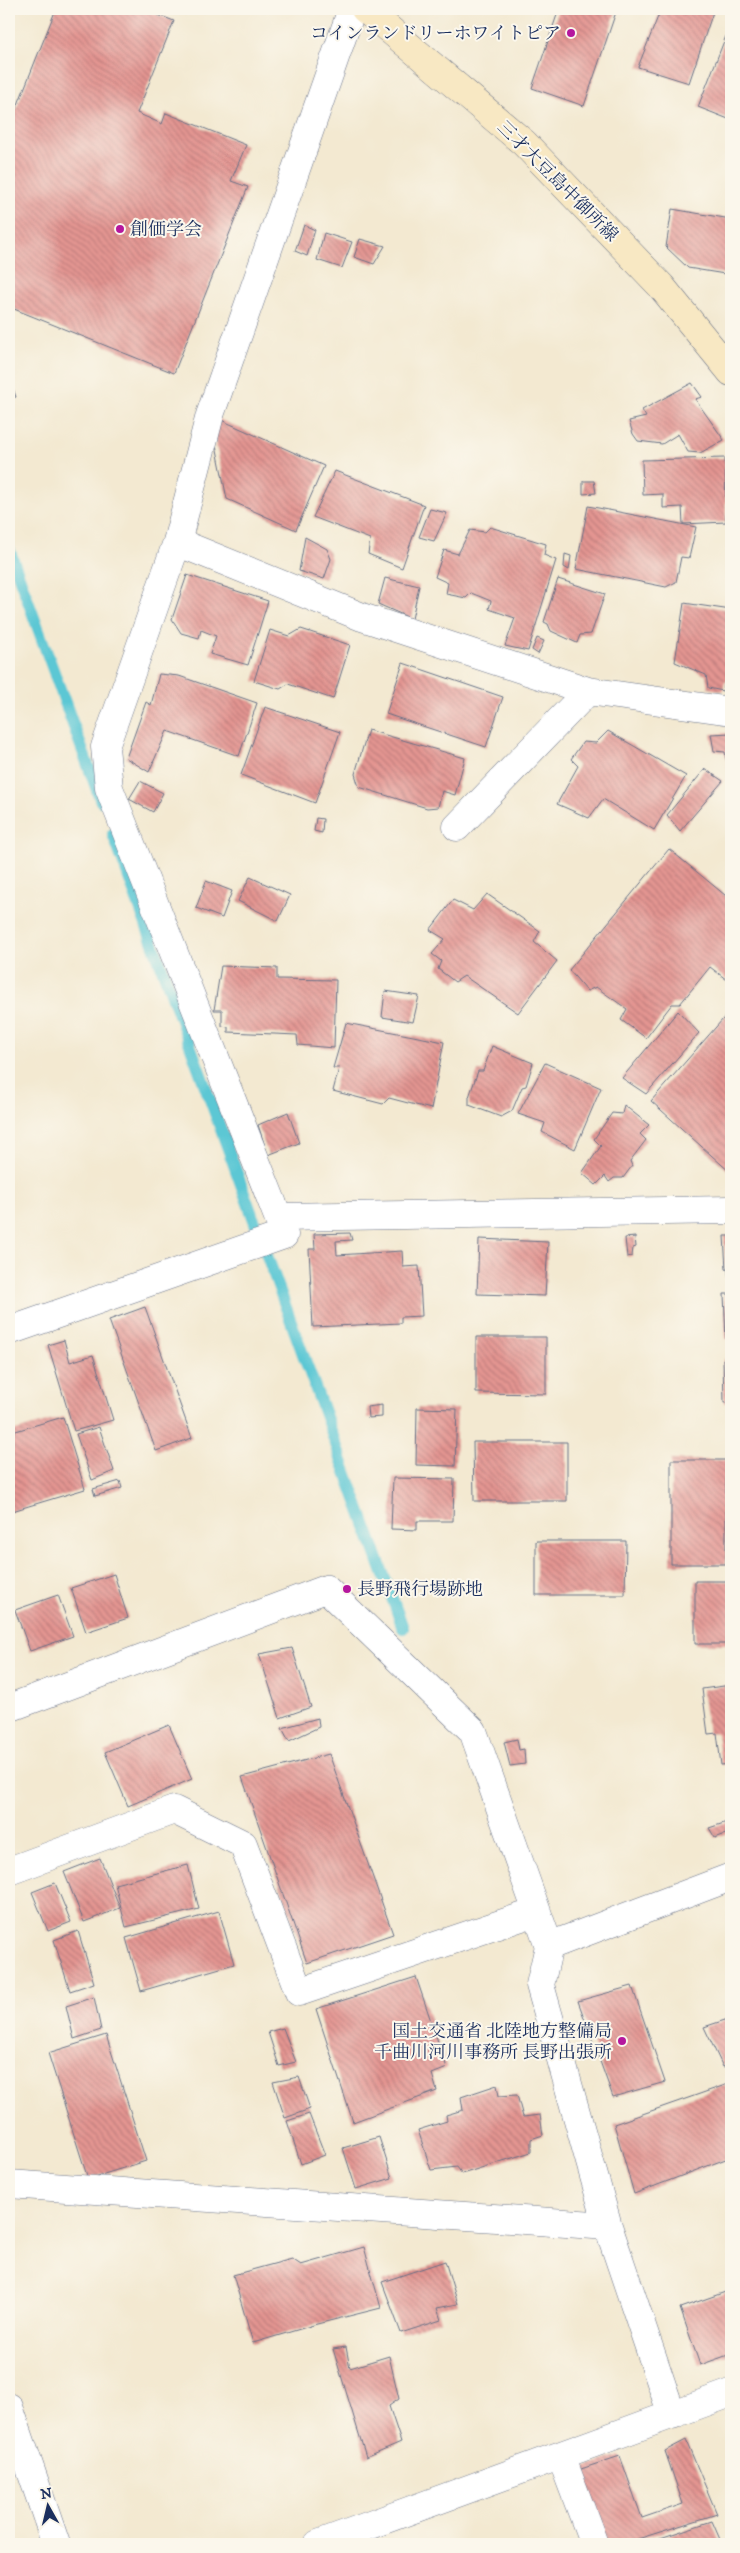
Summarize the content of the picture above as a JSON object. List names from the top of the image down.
{
  "streets": {
    "main road": ["三才大豆島中御所線"]
  },
  "places": [
    "コインランドリーホワイトピア",
    "創価学会",
    "長野飛行場跡地",
    "国土交通省 北陸地方整備局 千曲川河川事務所 長野出張所"
  ],
  "north": "top"
}
